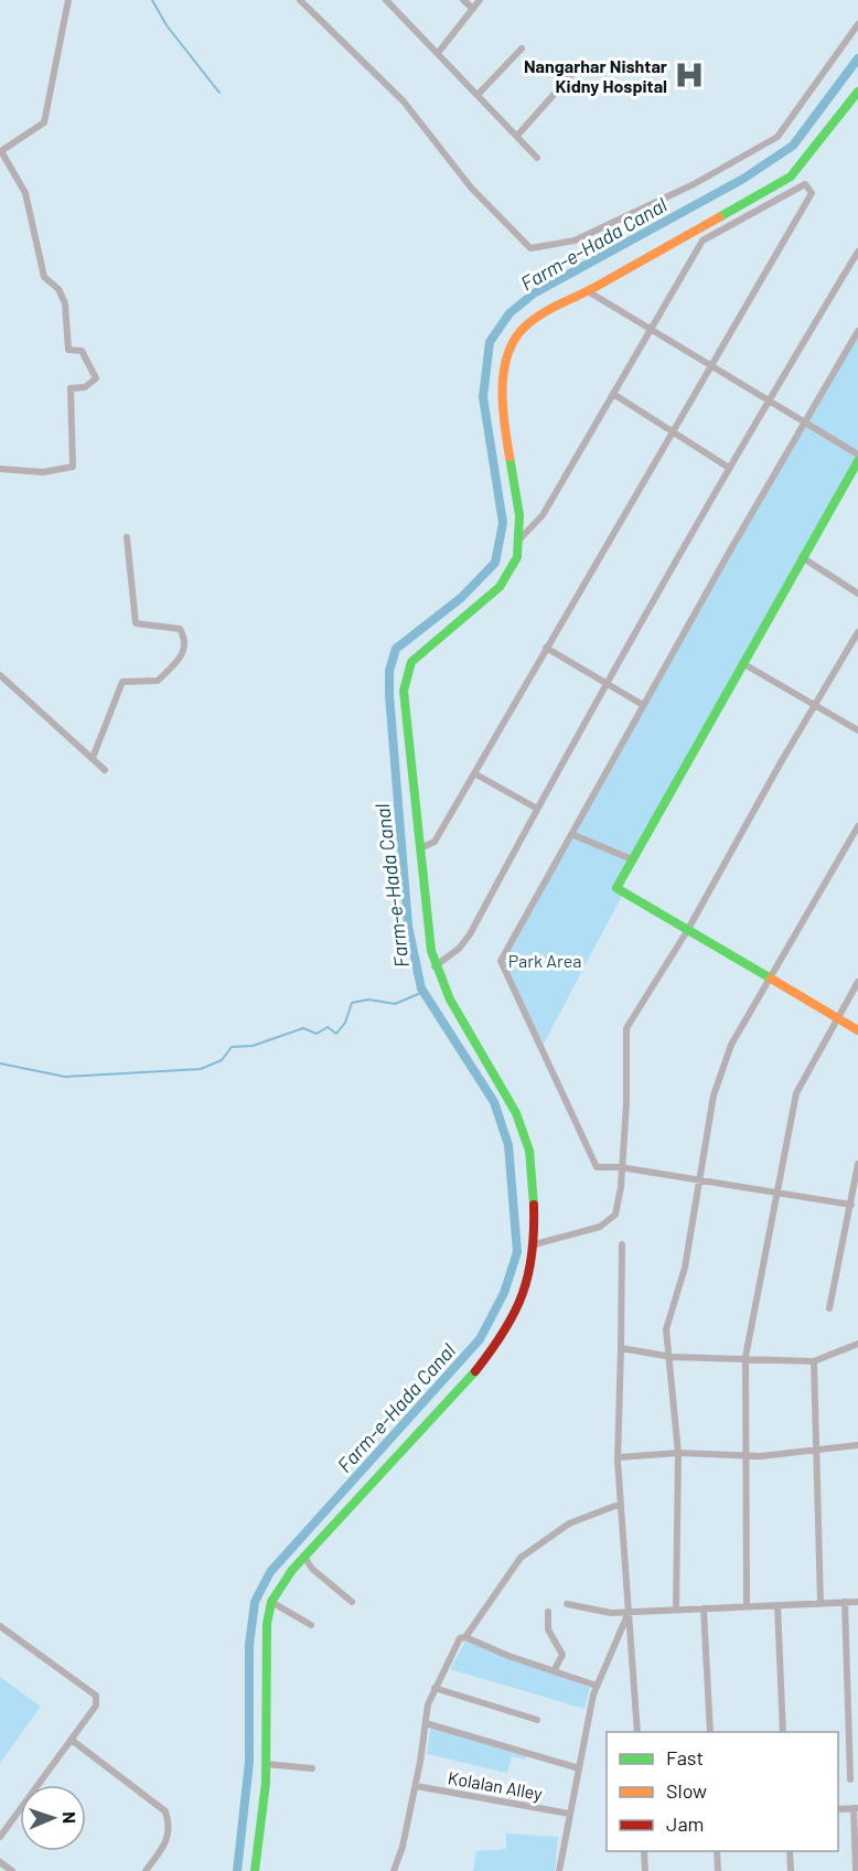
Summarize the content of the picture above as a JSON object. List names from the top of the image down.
{
  "streets": {
    "street": ["Kolalan Alley"]
  },
  "water": ["Farm-e-Hada Canal"],
  "parks": ["Park Area"],
  "places": {
    "hospital": ["Nangarhar Nishtar Kidny Hospital"]
  },
  "legend": ["Fast", "Slow", "Jam"],
  "north": "right"
}
